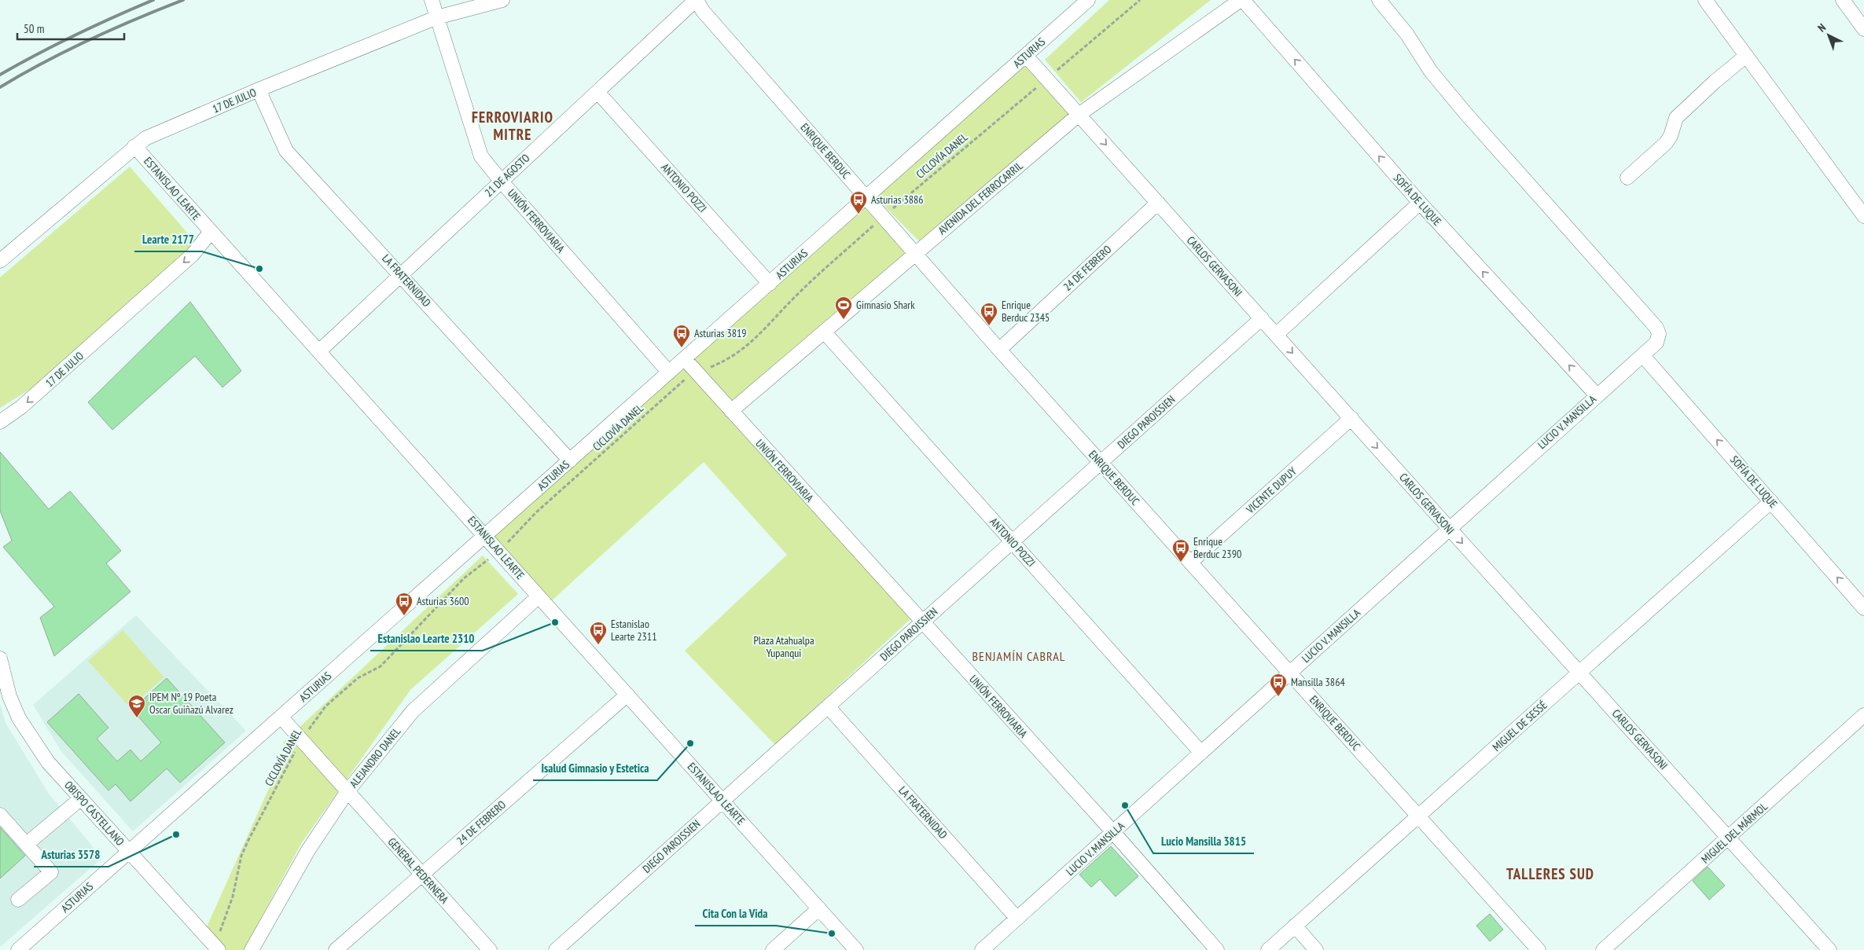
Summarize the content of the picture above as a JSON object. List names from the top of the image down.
{
  "streets": {
    "street": [
      "ASTURIAS",
      "17 DE JULIO",
      "ENRIQUE BERDUC",
      "21 DE AGOSTO",
      "ANTONIO POZZI",
      "ESTANISLAO LEARTE",
      "AVENIDA DEL FERROCARRIL",
      "SOFÍA DE LUQUE",
      "UNIÓN FERROVIARIA",
      "CARLOS GERVASONI",
      "24 DE FEBRERO",
      "LA FRATERNIDAD",
      "DIEGO PAROISSIEN",
      "LUCIO V. MANSILLA",
      "VICENTE DUPUY",
      "MIGUEL DE SESSÉ",
      "ALEJANDRO DANEL",
      "OBISPO CASTELLANO",
      "MIGUEL DEL MÁRMOL",
      "GENERAL PEDERNERA"
    ],
    "path": ["CICLOVÍA DANEL"]
  },
  "crossings": [
    ["ASTURIAS", "ENRIQUE BERDUC"],
    ["ASTURIAS", "ANTONIO POZZI"],
    ["ASTURIAS", "ESTANISLAO LEARTE"],
    ["ASTURIAS", "UNIÓN FERROVIARIA"],
    ["ASTURIAS", "CARLOS GERVASONI"],
    ["ASTURIAS", "LA FRATERNIDAD"],
    ["ASTURIAS", "OBISPO CASTELLANO"],
    ["ASTURIAS", "GENERAL PEDERNERA"],
    ["17 DE JULIO", "ESTANISLAO LEARTE"],
    ["17 DE JULIO", "UNIÓN FERROVIARIA"],
    ["17 DE JULIO", "LA FRATERNIDAD"],
    ["ENRIQUE BERDUC", "CICLOVÍA DANEL"],
    ["ENRIQUE BERDUC", "21 DE AGOSTO"],
    ["ENRIQUE BERDUC", "AVENIDA DEL FERROCARRIL"],
    ["ENRIQUE BERDUC", "24 DE FEBRERO"],
    ["ENRIQUE BERDUC", "DIEGO PAROISSIEN"],
    ["ENRIQUE BERDUC", "LUCIO V. MANSILLA"],
    ["ENRIQUE BERDUC", "VICENTE DUPUY"],
    ["ENRIQUE BERDUC", "MIGUEL DE SESSÉ"],
    ["CICLOVÍA DANEL", "ESTANISLAO LEARTE"],
    ["CICLOVÍA DANEL", "UNIÓN FERROVIARIA"],
    ["CICLOVÍA DANEL", "CARLOS GERVASONI"],
    ["CICLOVÍA DANEL", "OBISPO CASTELLANO"],
    ["CICLOVÍA DANEL", "GENERAL PEDERNERA"],
    ["21 DE AGOSTO", "ANTONIO POZZI"],
    ["21 DE AGOSTO", "ESTANISLAO LEARTE"],
    ["21 DE AGOSTO", "UNIÓN FERROVIARIA"],
    ["21 DE AGOSTO", "LA FRATERNIDAD"],
    ["ANTONIO POZZI", "AVENIDA DEL FERROCARRIL"],
    ["ANTONIO POZZI", "DIEGO PAROISSIEN"],
    ["ANTONIO POZZI", "LUCIO V. MANSILLA"],
    ["ESTANISLAO LEARTE", "24 DE FEBRERO"],
    ["ESTANISLAO LEARTE", "DIEGO PAROISSIEN"],
    ["ESTANISLAO LEARTE", "ALEJANDRO DANEL"],
    ["AVENIDA DEL FERROCARRIL", "SOFÍA DE LUQUE"],
    ["AVENIDA DEL FERROCARRIL", "UNIÓN FERROVIARIA"],
    ["AVENIDA DEL FERROCARRIL", "CARLOS GERVASONI"],
    ["SOFÍA DE LUQUE", "LUCIO V. MANSILLA"],
    ["SOFÍA DE LUQUE", "MIGUEL DE SESSÉ"],
    ["UNIÓN FERROVIARIA", "DIEGO PAROISSIEN"],
    ["UNIÓN FERROVIARIA", "LUCIO V. MANSILLA"],
    ["CARLOS GERVASONI", "24 DE FEBRERO"],
    ["CARLOS GERVASONI", "DIEGO PAROISSIEN"],
    ["CARLOS GERVASONI", "LUCIO V. MANSILLA"],
    ["CARLOS GERVASONI", "VICENTE DUPUY"],
    ["CARLOS GERVASONI", "MIGUEL DE SESSÉ"],
    ["CARLOS GERVASONI", "MIGUEL DEL MÁRMOL"],
    ["24 DE FEBRERO", "GENERAL PEDERNERA"],
    ["LA FRATERNIDAD", "DIEGO PAROISSIEN"],
    ["LA FRATERNIDAD", "LUCIO V. MANSILLA"],
    ["ALEJANDRO DANEL", "GENERAL PEDERNERA"]
  ],
  "one_way": ["SOFÍA DE LUQUE", "CARLOS GERVASONI"],
  "districts": ["FERROVIARIO MITRE", "BENJAMÍN CABRAL", "TALLERES SUD"],
  "parks": ["Plaza Atahualpa Yupanqui"],
  "places": {
    "bus stop": [
      "Asturias 3886",
      "Enrique Berduc 2345",
      "Asturias 3819",
      "Enrique Berduc 2390",
      "Asturias 3600",
      "Estanislao Learte 2311",
      "Mansilla 3864"
    ],
    "other": [
      "Learte 2177",
      "Estanislao Learte 2310",
      "Isalud Gimnasio y Estetica",
      "Lucio Mansilla 3815",
      "Asturias 3578",
      "Cita Con la Vida"
    ],
    "sports": ["Gimnasio Shark"],
    "school or university": ["IPEM Nº 19 Poeta Oscar Guiñazú Alvarez"]
  },
  "scale_bar": "50 m",
  "north": "top left"
}
